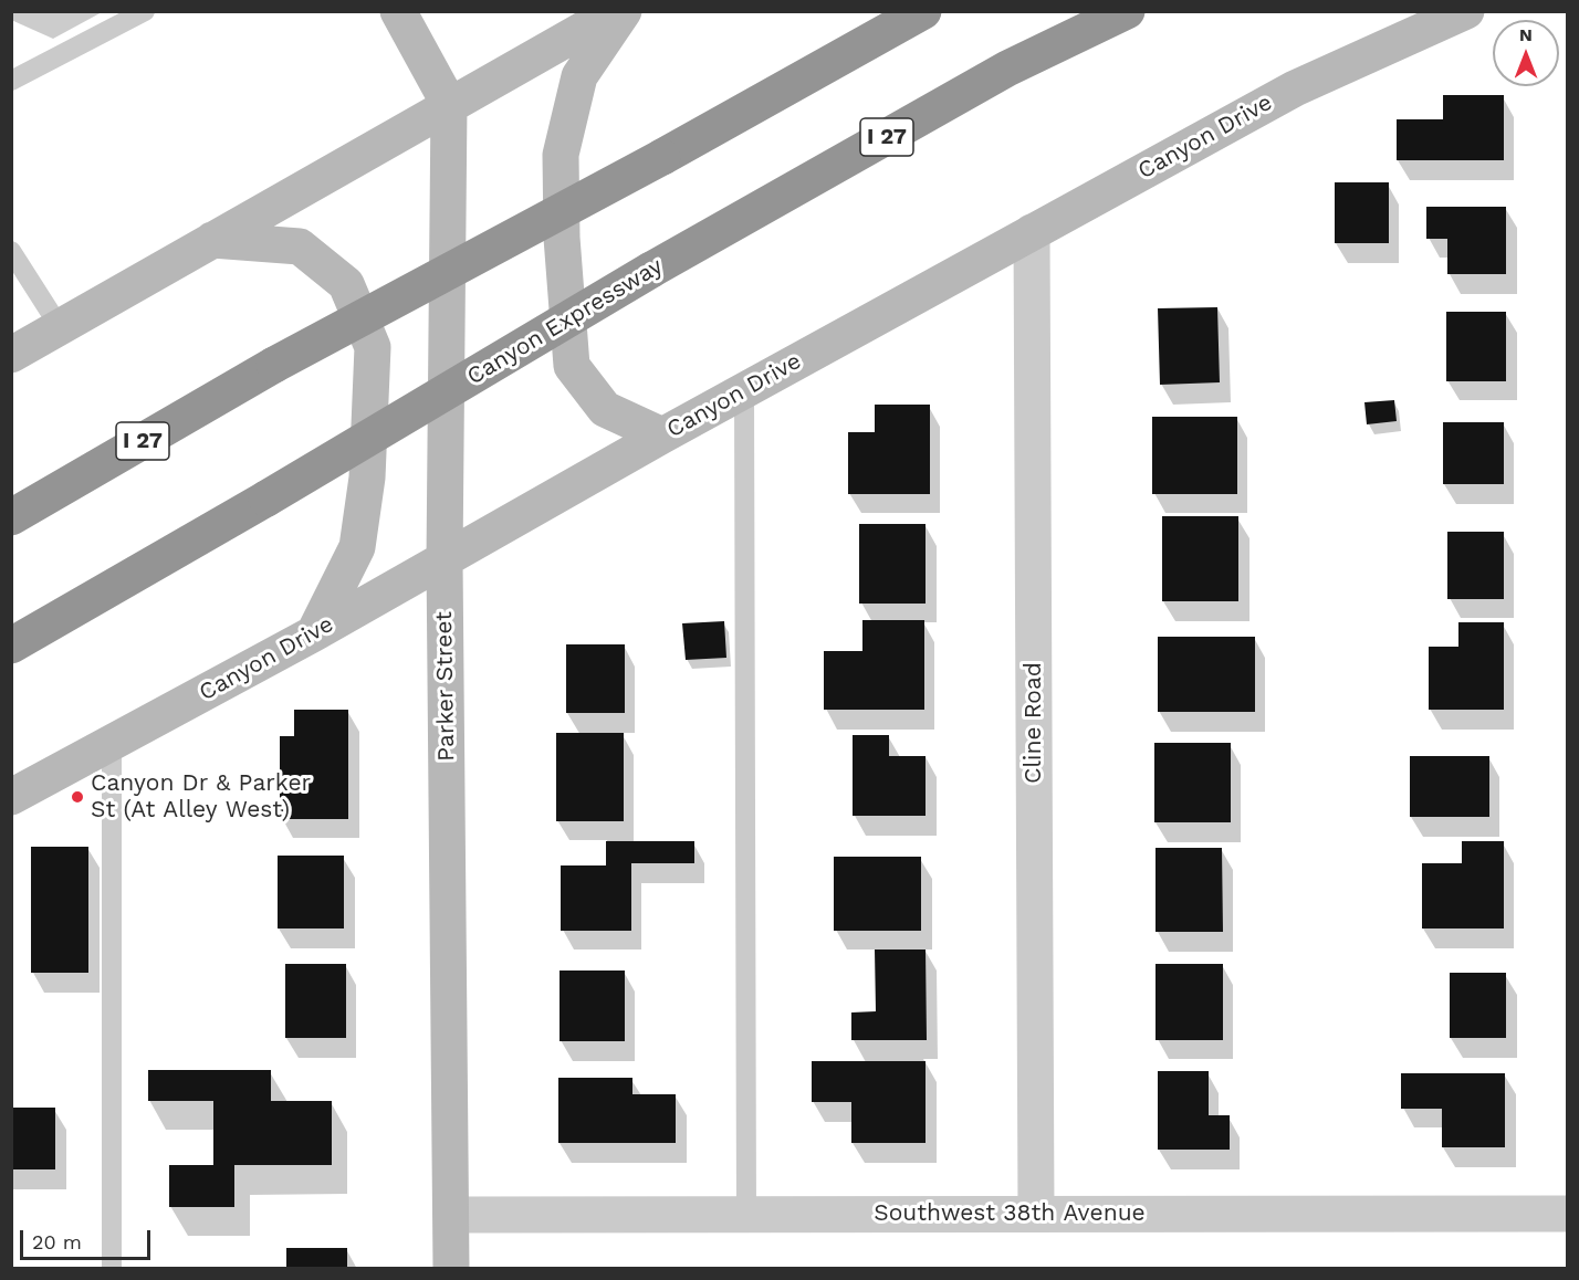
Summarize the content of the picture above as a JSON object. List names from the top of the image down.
{
  "streets": {
    "highway": ["I 27", "Canyon Expressway"],
    "main road": ["Canyon Drive", "Parker Street"],
    "street": ["Cline Road", "Southwest 38th Avenue"]
  },
  "crossings": [
    ["Canyon Drive", "Parker Street"],
    ["Canyon Drive", "Cline Road"],
    ["Parker Street", "Southwest 38th Avenue"],
    ["Cline Road", "Southwest 38th Avenue"]
  ],
  "places": ["Canyon Dr & Parker St (At Alley West)"],
  "scale_bar": "20 m",
  "north": "top"
}
